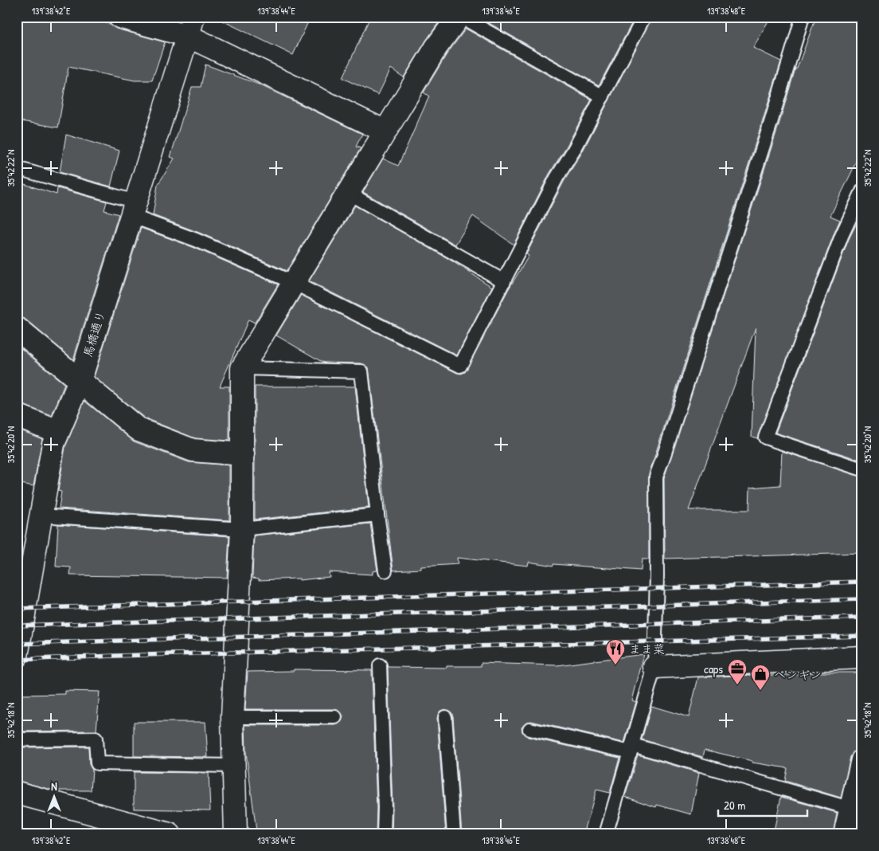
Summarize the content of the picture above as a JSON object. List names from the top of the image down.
{
  "streets": {
    "street": ["馬橋通り"]
  },
  "places": {
    "restaurant": ["まま菜"],
    "office": ["caps"],
    "shop": ["ペンギン"]
  },
  "scale_bar": "20 m",
  "north": "top",
  "coordinates": [
    "139°38'42\"E",
    "139°38'44\"E",
    "139°38'46\"E",
    "139°38'48\"E",
    "35°42'22\"N",
    "35°42'20\"N",
    "35°42'18\"N"
  ]
}
